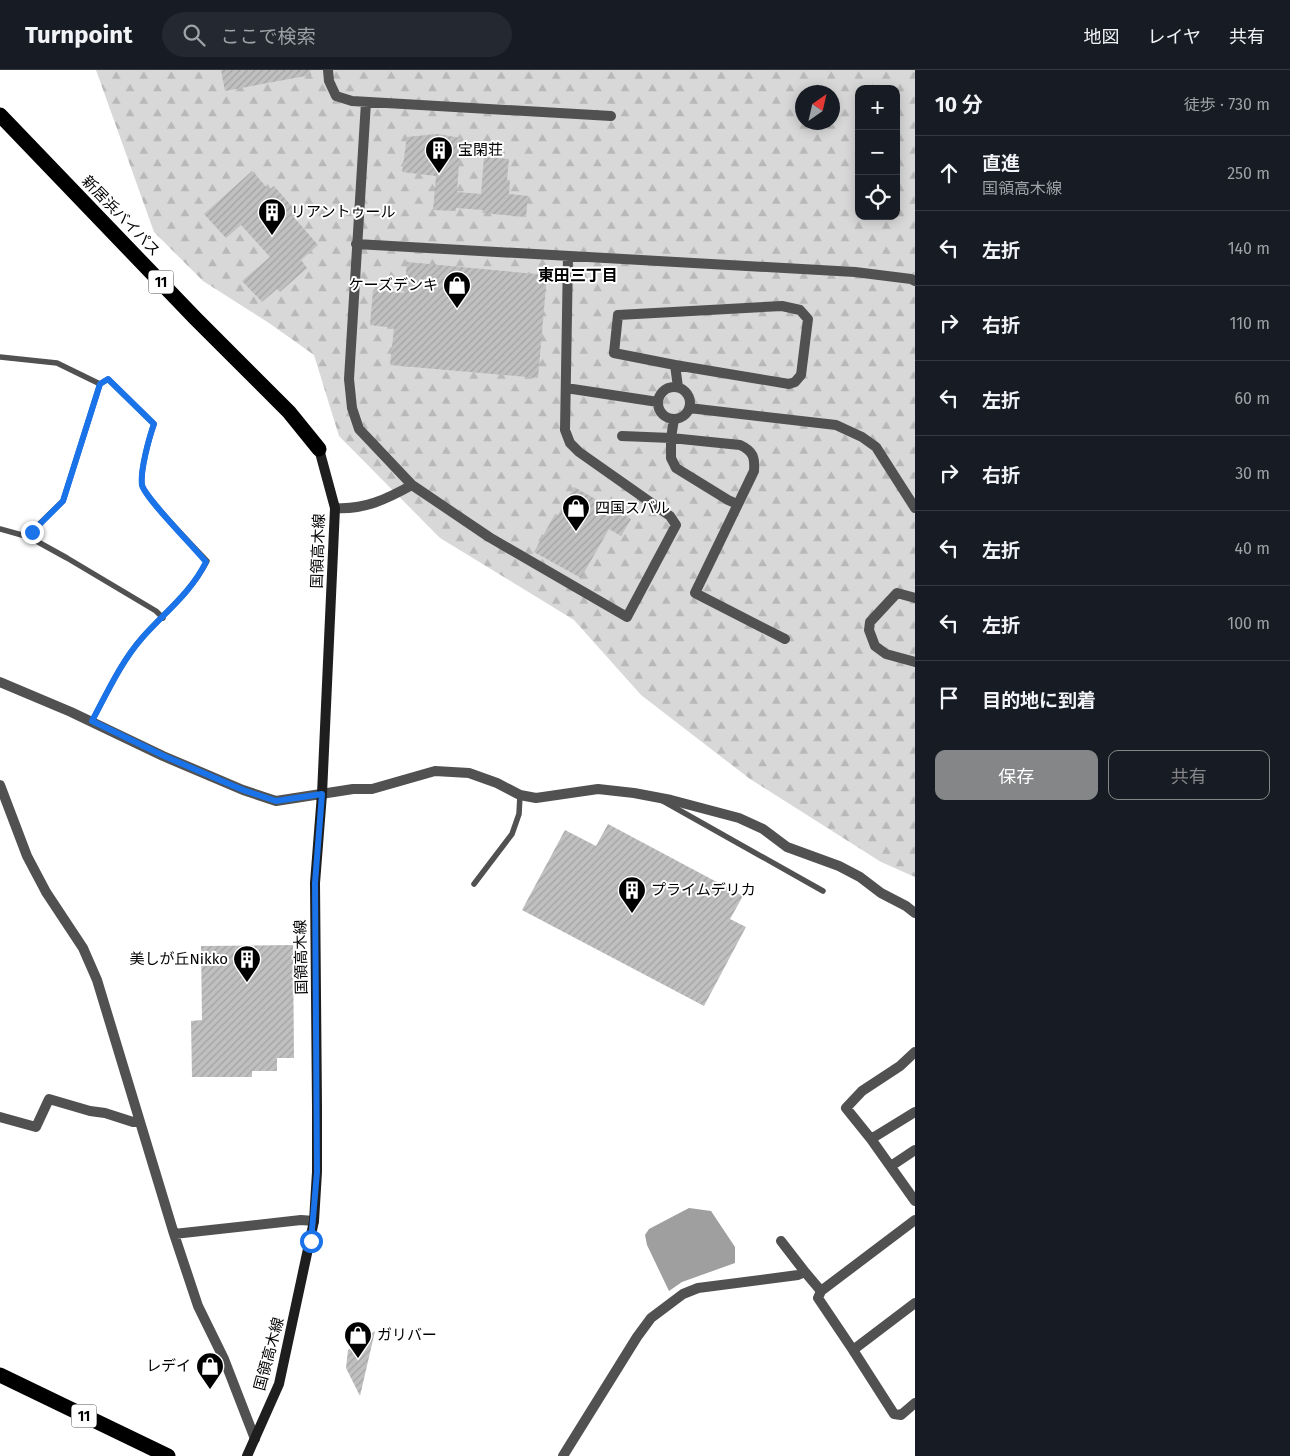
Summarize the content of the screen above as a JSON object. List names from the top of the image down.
{
  "streets": {
    "highway": ["新居浜バイパス", "11"],
    "main road": ["国領高木線"]
  },
  "crossings": [
    ["新居浜バイパス", "国領高木線"]
  ],
  "districts": ["東田三丁目"],
  "places": {
    "building": [
      "宝閑荘",
      "リアントゥール",
      "プライムデリカ",
      "美しが丘Nikko"
    ],
    "shop": [
      "ケーズデンキ",
      "四国スバル",
      "ガリバー",
      "レデイ"
    ]
  },
  "north": "top right",
  "page": {
    "header": "Turnpoint",
    "search": "ここで検索",
    "nav": ["地図", "レイヤ", "共有"],
    "heading": ["10 分", "徒歩 · 730 m"],
    "map_buttons": ["+", "−"],
    "list": [
      ["直進", "国領高木線", "250 m"],
      ["左折", "140 m"],
      ["右折", "110 m"],
      ["左折", "60 m"],
      ["右折", "30 m"],
      ["左折", "40 m"],
      ["左折", "100 m"],
      "目的地に到着"
    ],
    "buttons": ["保存", "共有"]
  }
}
